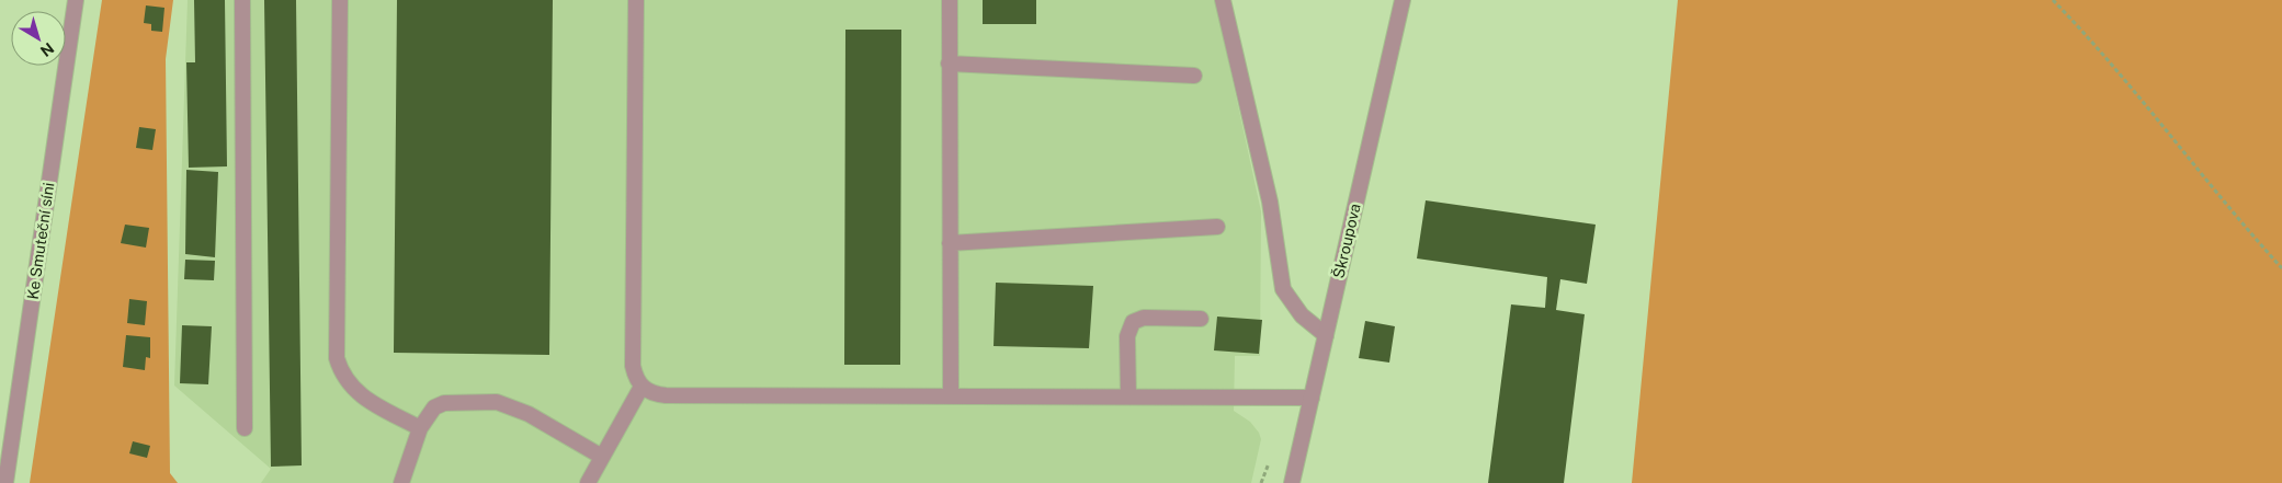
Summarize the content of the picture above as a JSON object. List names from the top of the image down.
{
  "streets": {
    "street": ["Ke Smuteční síni", "Škroupova"]
  },
  "north": "bottom right"
}
